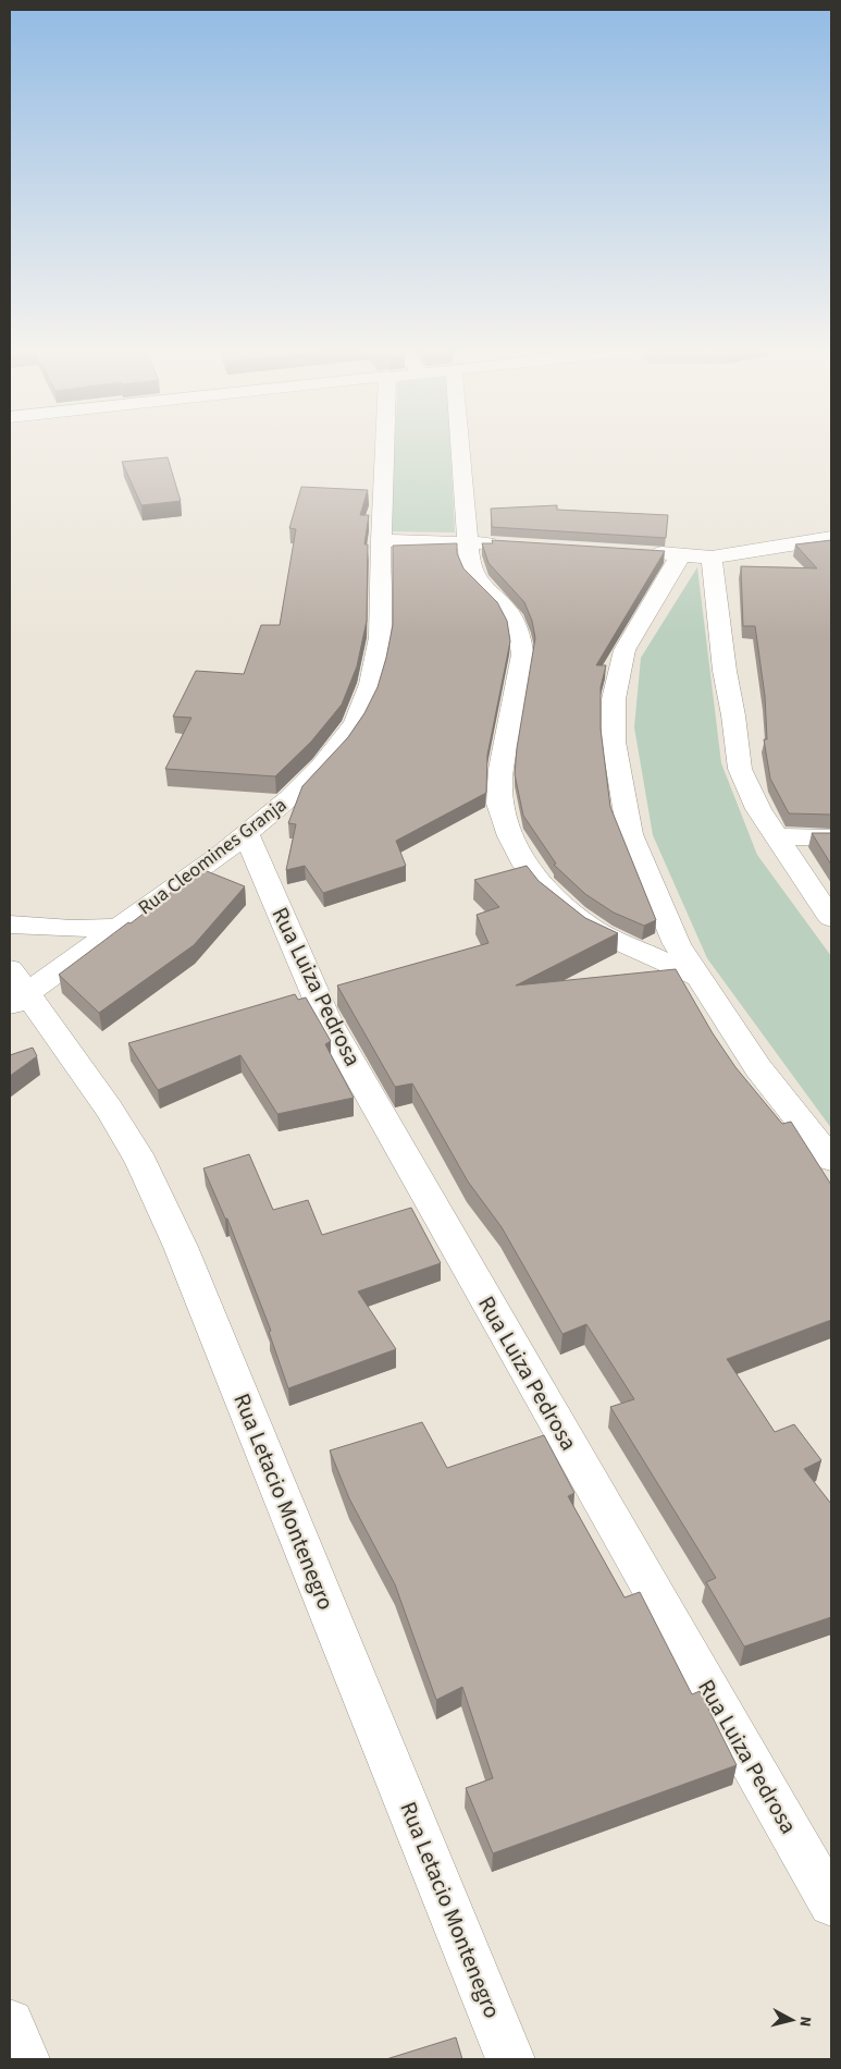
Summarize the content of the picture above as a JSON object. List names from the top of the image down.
{
  "streets": {
    "street": ["Rua Cleomines Granja", "Rua Luiza Pedrosa", "Rua Letacio Montenegro"]
  },
  "crossings": [
    ["Rua Cleomines Granja", "Rua Luiza Pedrosa"],
    ["Rua Cleomines Granja", "Rua Letacio Montenegro"]
  ],
  "north": "right"
}
